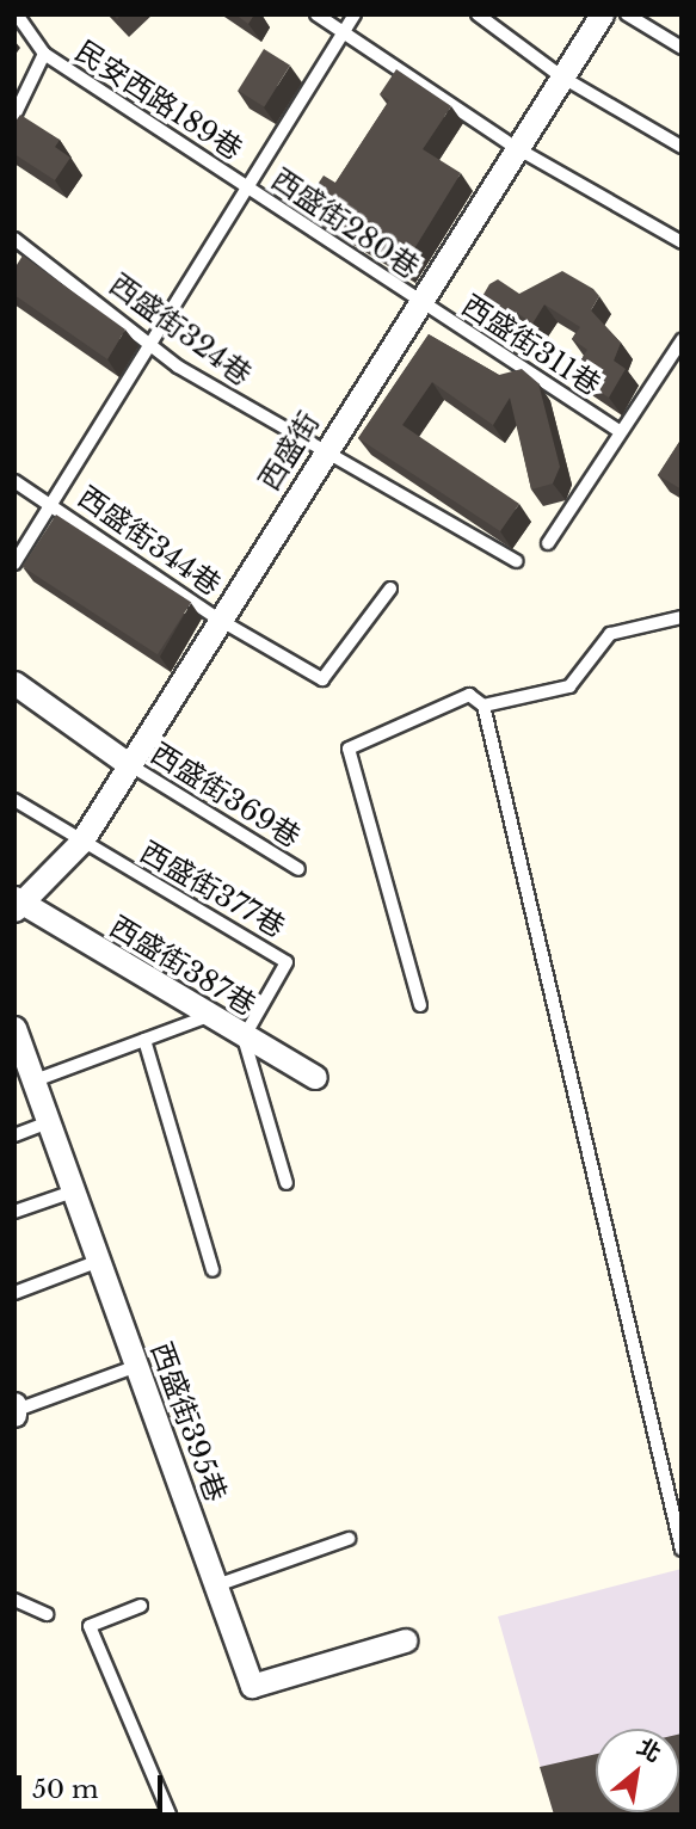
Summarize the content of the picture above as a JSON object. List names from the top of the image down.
{
  "streets": {
    "street": ["西盛街", "西盛街387巷", "西盛街395巷"],
    "lane": [
      "民安西路189巷",
      "西盛街280巷",
      "西盛街324巷",
      "西盛街311巷",
      "西盛街344巷",
      "西盛街369巷",
      "西盛街377巷"
    ]
  },
  "crossings": [
    ["民安西路189巷", "西盛街280巷"],
    ["西盛街280巷", "西盛街311巷"],
    ["西盛街280巷", "西盛街"],
    ["西盛街324巷", "西盛街"],
    ["西盛街311巷", "西盛街"],
    ["西盛街", "西盛街344巷"],
    ["西盛街", "西盛街369巷"],
    ["西盛街", "西盛街377巷"],
    ["西盛街", "西盛街387巷"],
    ["西盛街377巷", "西盛街387巷"]
  ],
  "scale_bar": "50 m",
  "north": "top right"
}
